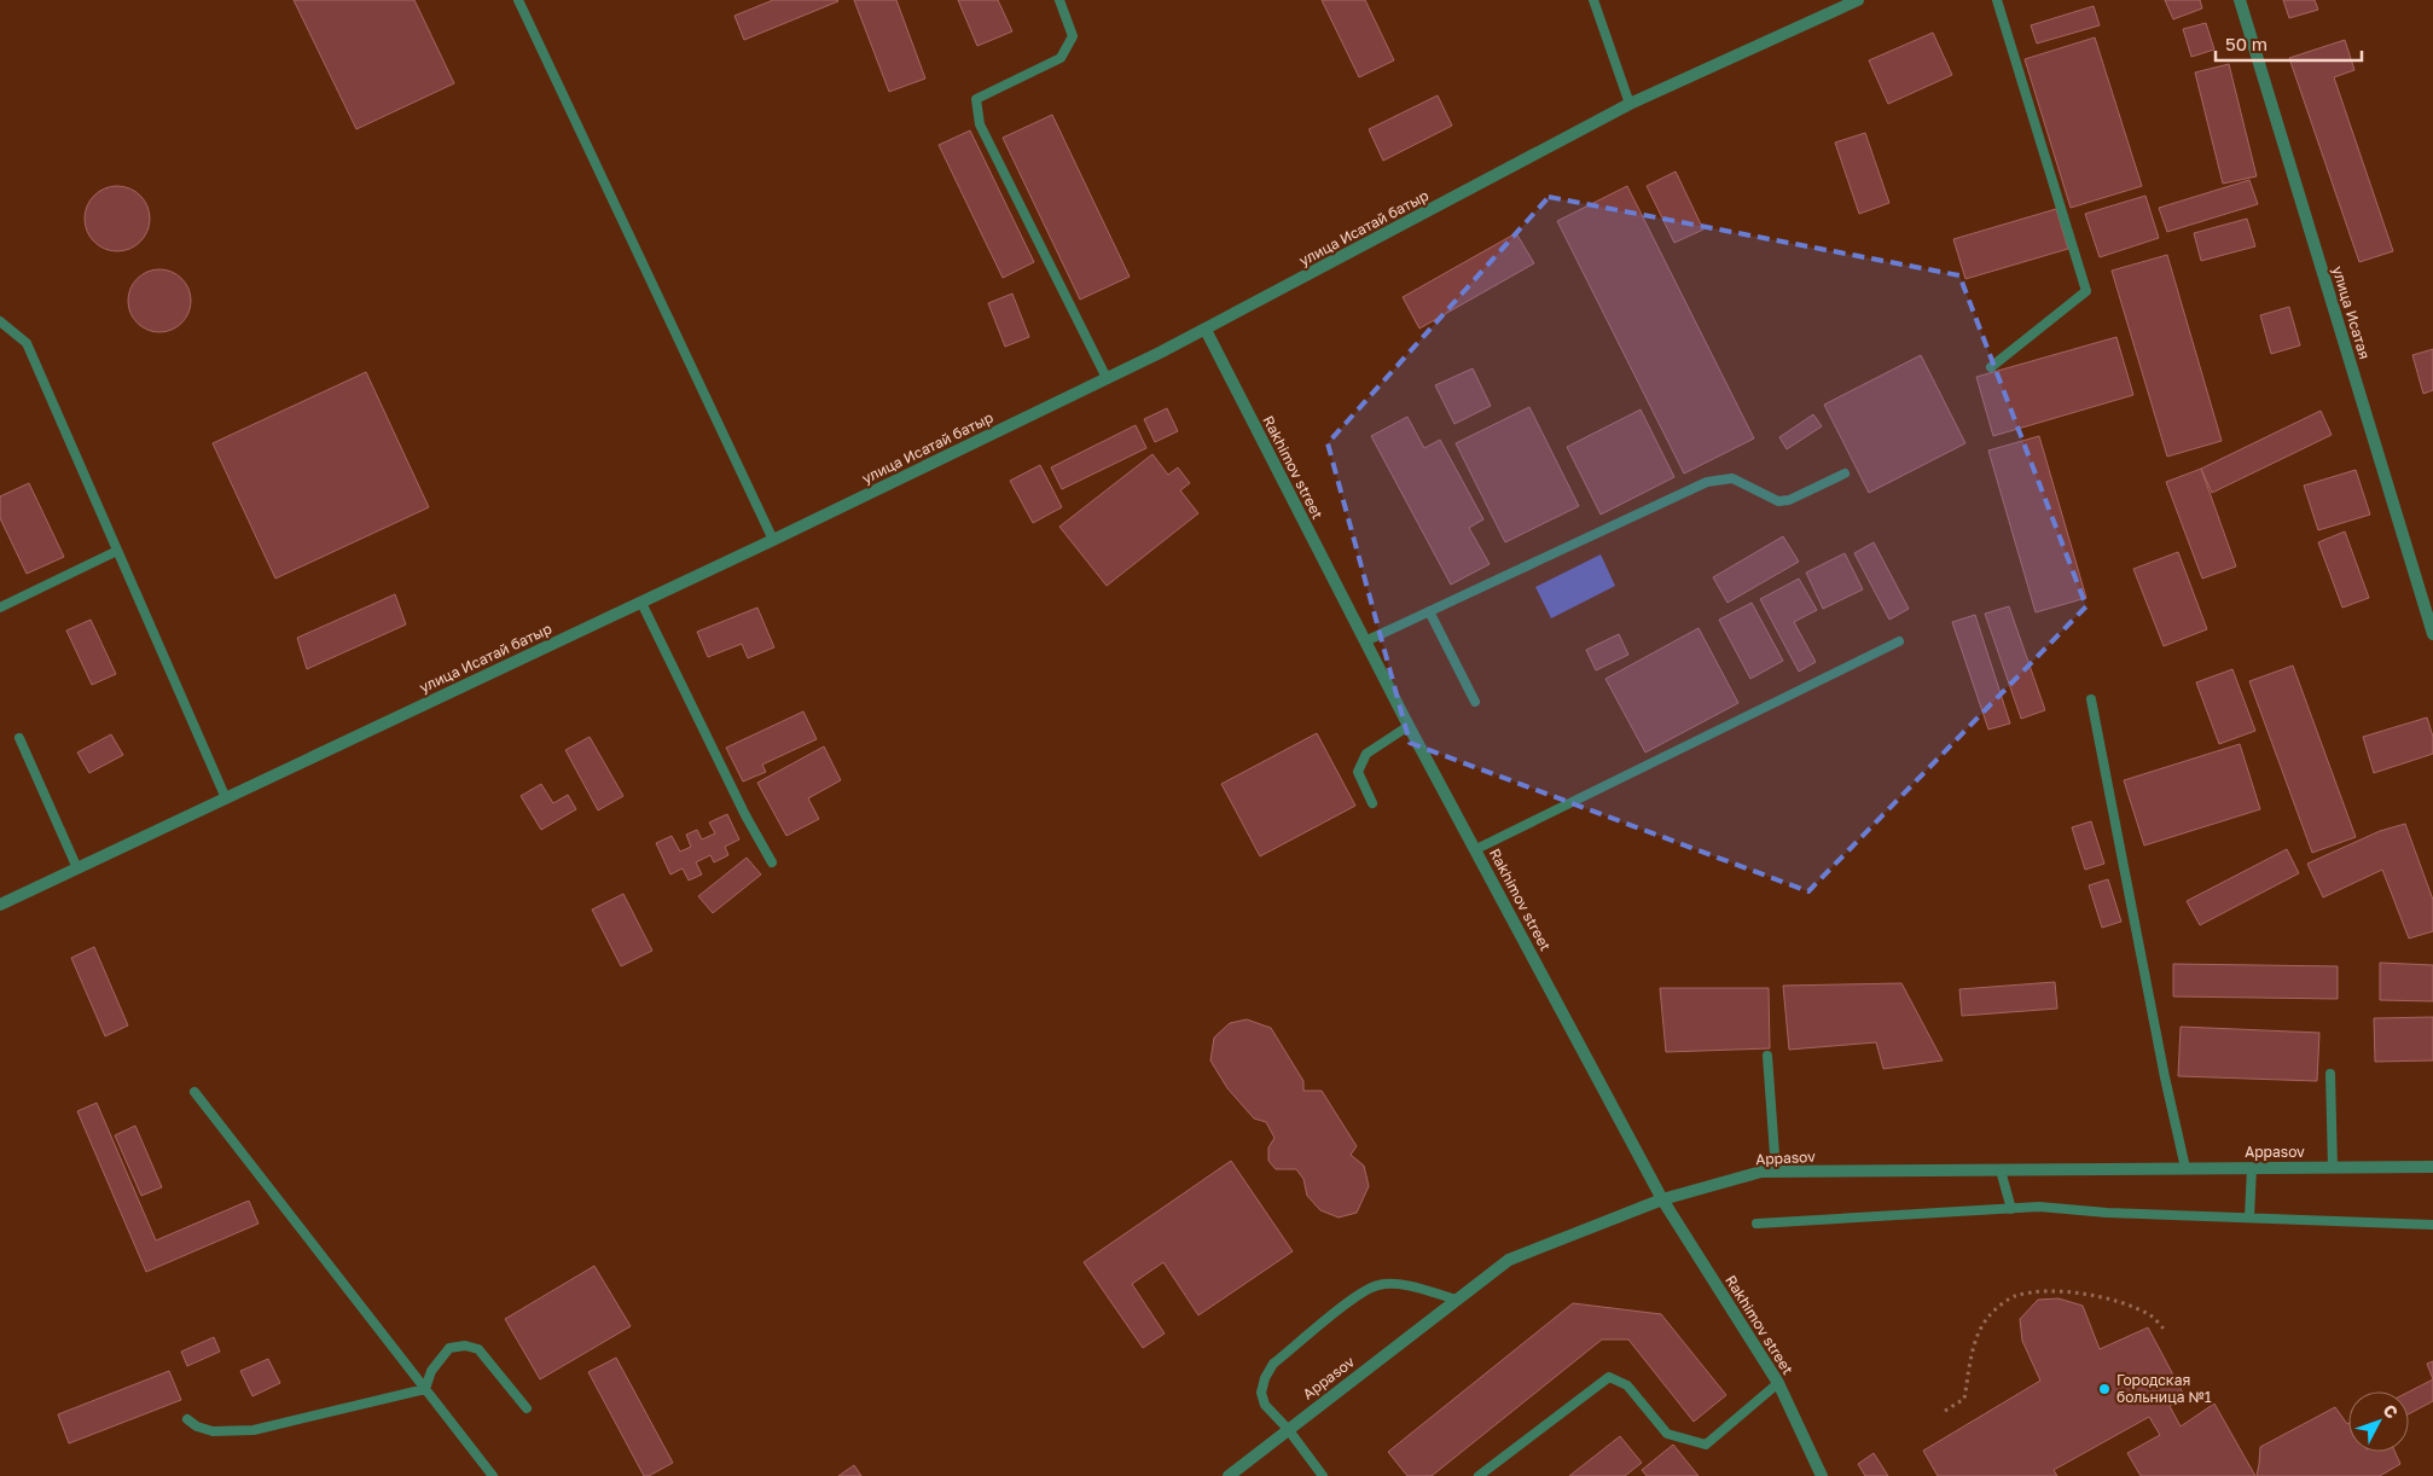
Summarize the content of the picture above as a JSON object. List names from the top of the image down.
{
  "streets": {
    "street": [
      "улица Исатай батыр",
      "улица Исатая",
      "Rakhimov street",
      "Appasov"
    ]
  },
  "crossings": [
    ["улица Исатай батыр", "Rakhimov street"],
    ["Rakhimov street", "Appasov"]
  ],
  "places": ["Городская больница №1"],
  "scale_bar": "50 m",
  "north": "top right"
}
